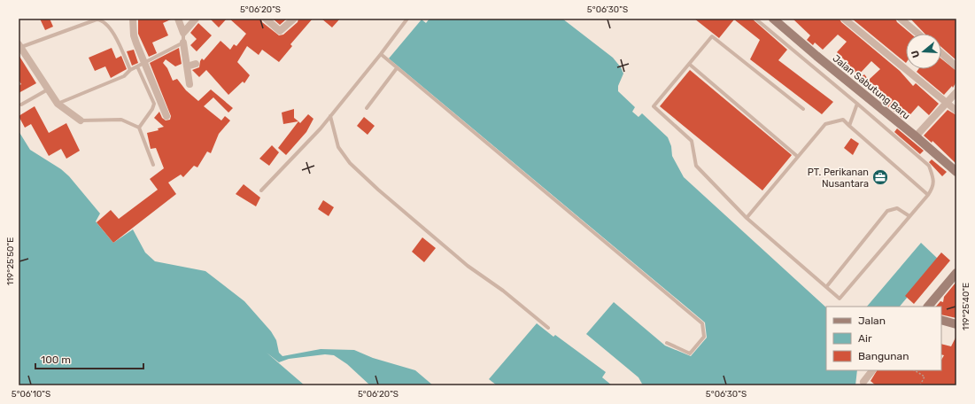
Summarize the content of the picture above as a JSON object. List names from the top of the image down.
{
  "streets": {
    "street": ["Jalan Sabutung Baru"]
  },
  "places": {
    "office": ["PT. Perikanan Nusantara"]
  },
  "legend": ["Jalan", "Air", "Bangunan"],
  "scale_bar": "100 m",
  "north": "left",
  "coordinates": [
    "5°06'20\"S",
    "5°06'30\"S",
    "119°25'50\"E",
    "119°25'40\"E",
    "5°06'10\"S"
  ]
}
